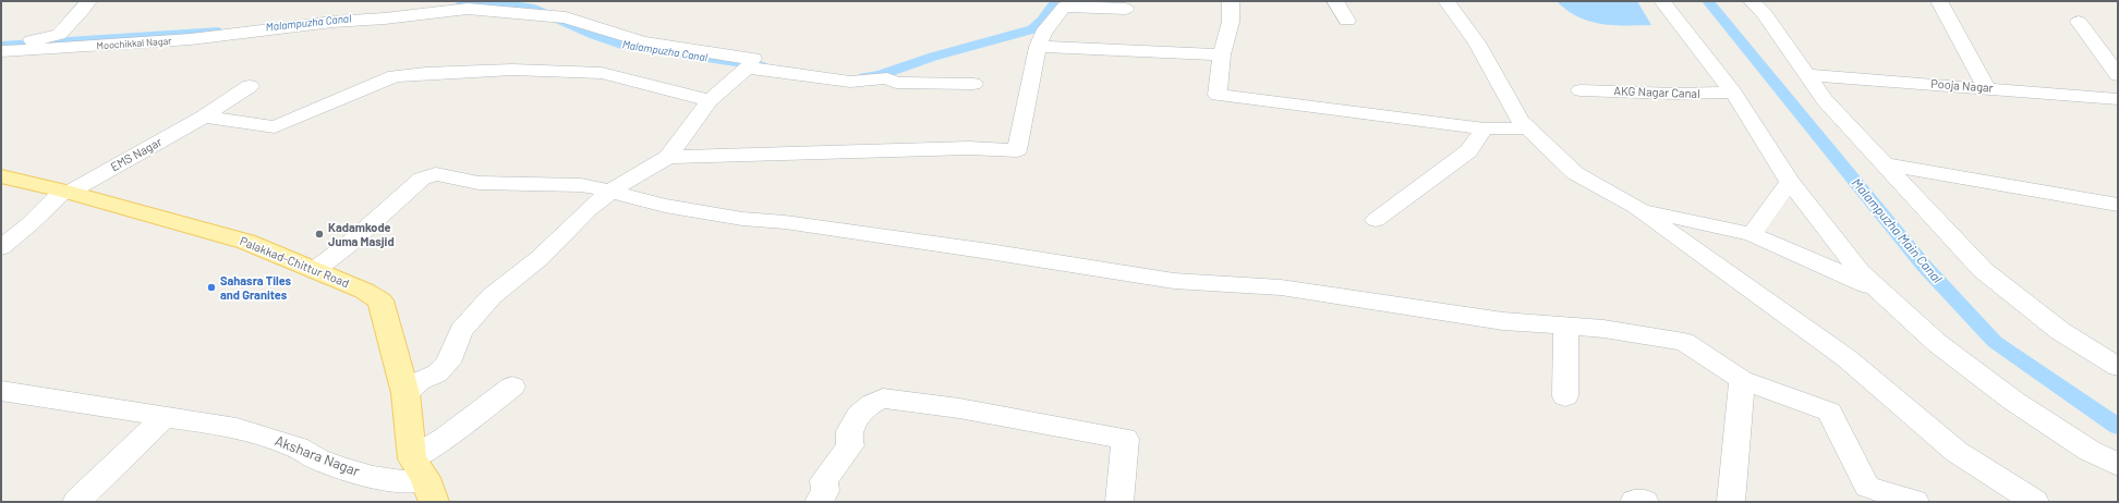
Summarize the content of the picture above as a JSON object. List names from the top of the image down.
{
  "streets": {
    "main road": ["Palakkad-Chittur Road"],
    "street": [
      "Moochikkal Nagar",
      "Pooja Nagar",
      "AKG Nagar Canal",
      "EMS Nagar",
      "Akshara Nagar"
    ]
  },
  "crossings": [
    ["EMS Nagar", "Palakkad-Chittur Road"],
    ["Palakkad-Chittur Road", "Akshara Nagar"]
  ],
  "water": ["Malampuzha Canal", "Malampuzha Main Canal"],
  "places": ["Kadamkode Juma Masjid", "Sahasra Tiles and Granites"]
}
